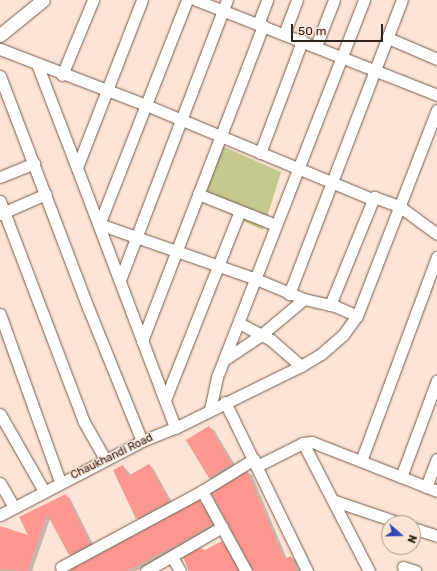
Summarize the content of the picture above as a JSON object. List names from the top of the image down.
{
  "streets": {
    "street": ["Chaukhandi Road"]
  },
  "scale_bar": "50 m",
  "north": "right"
}
